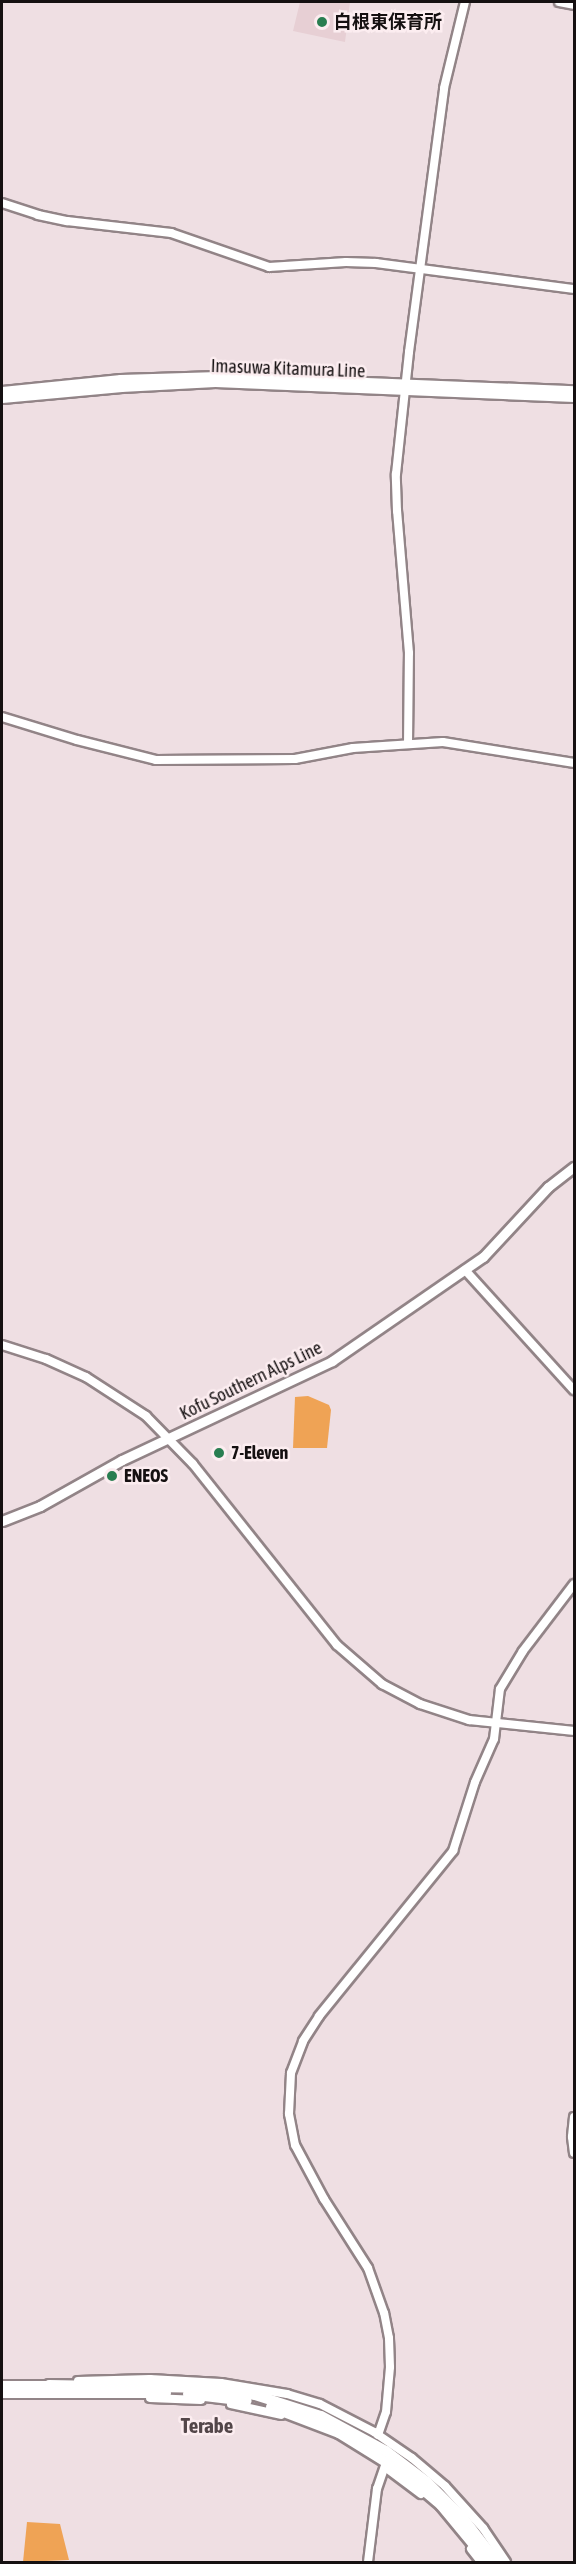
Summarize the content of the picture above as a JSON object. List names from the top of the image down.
{
  "streets": {
    "main road": ["Imasuwa Kitamura Line", "Kofu Southern Alps Line"]
  },
  "districts": ["Terabe"],
  "places": ["白根東保育所", "7-Eleven", "ENEOS"]
}
